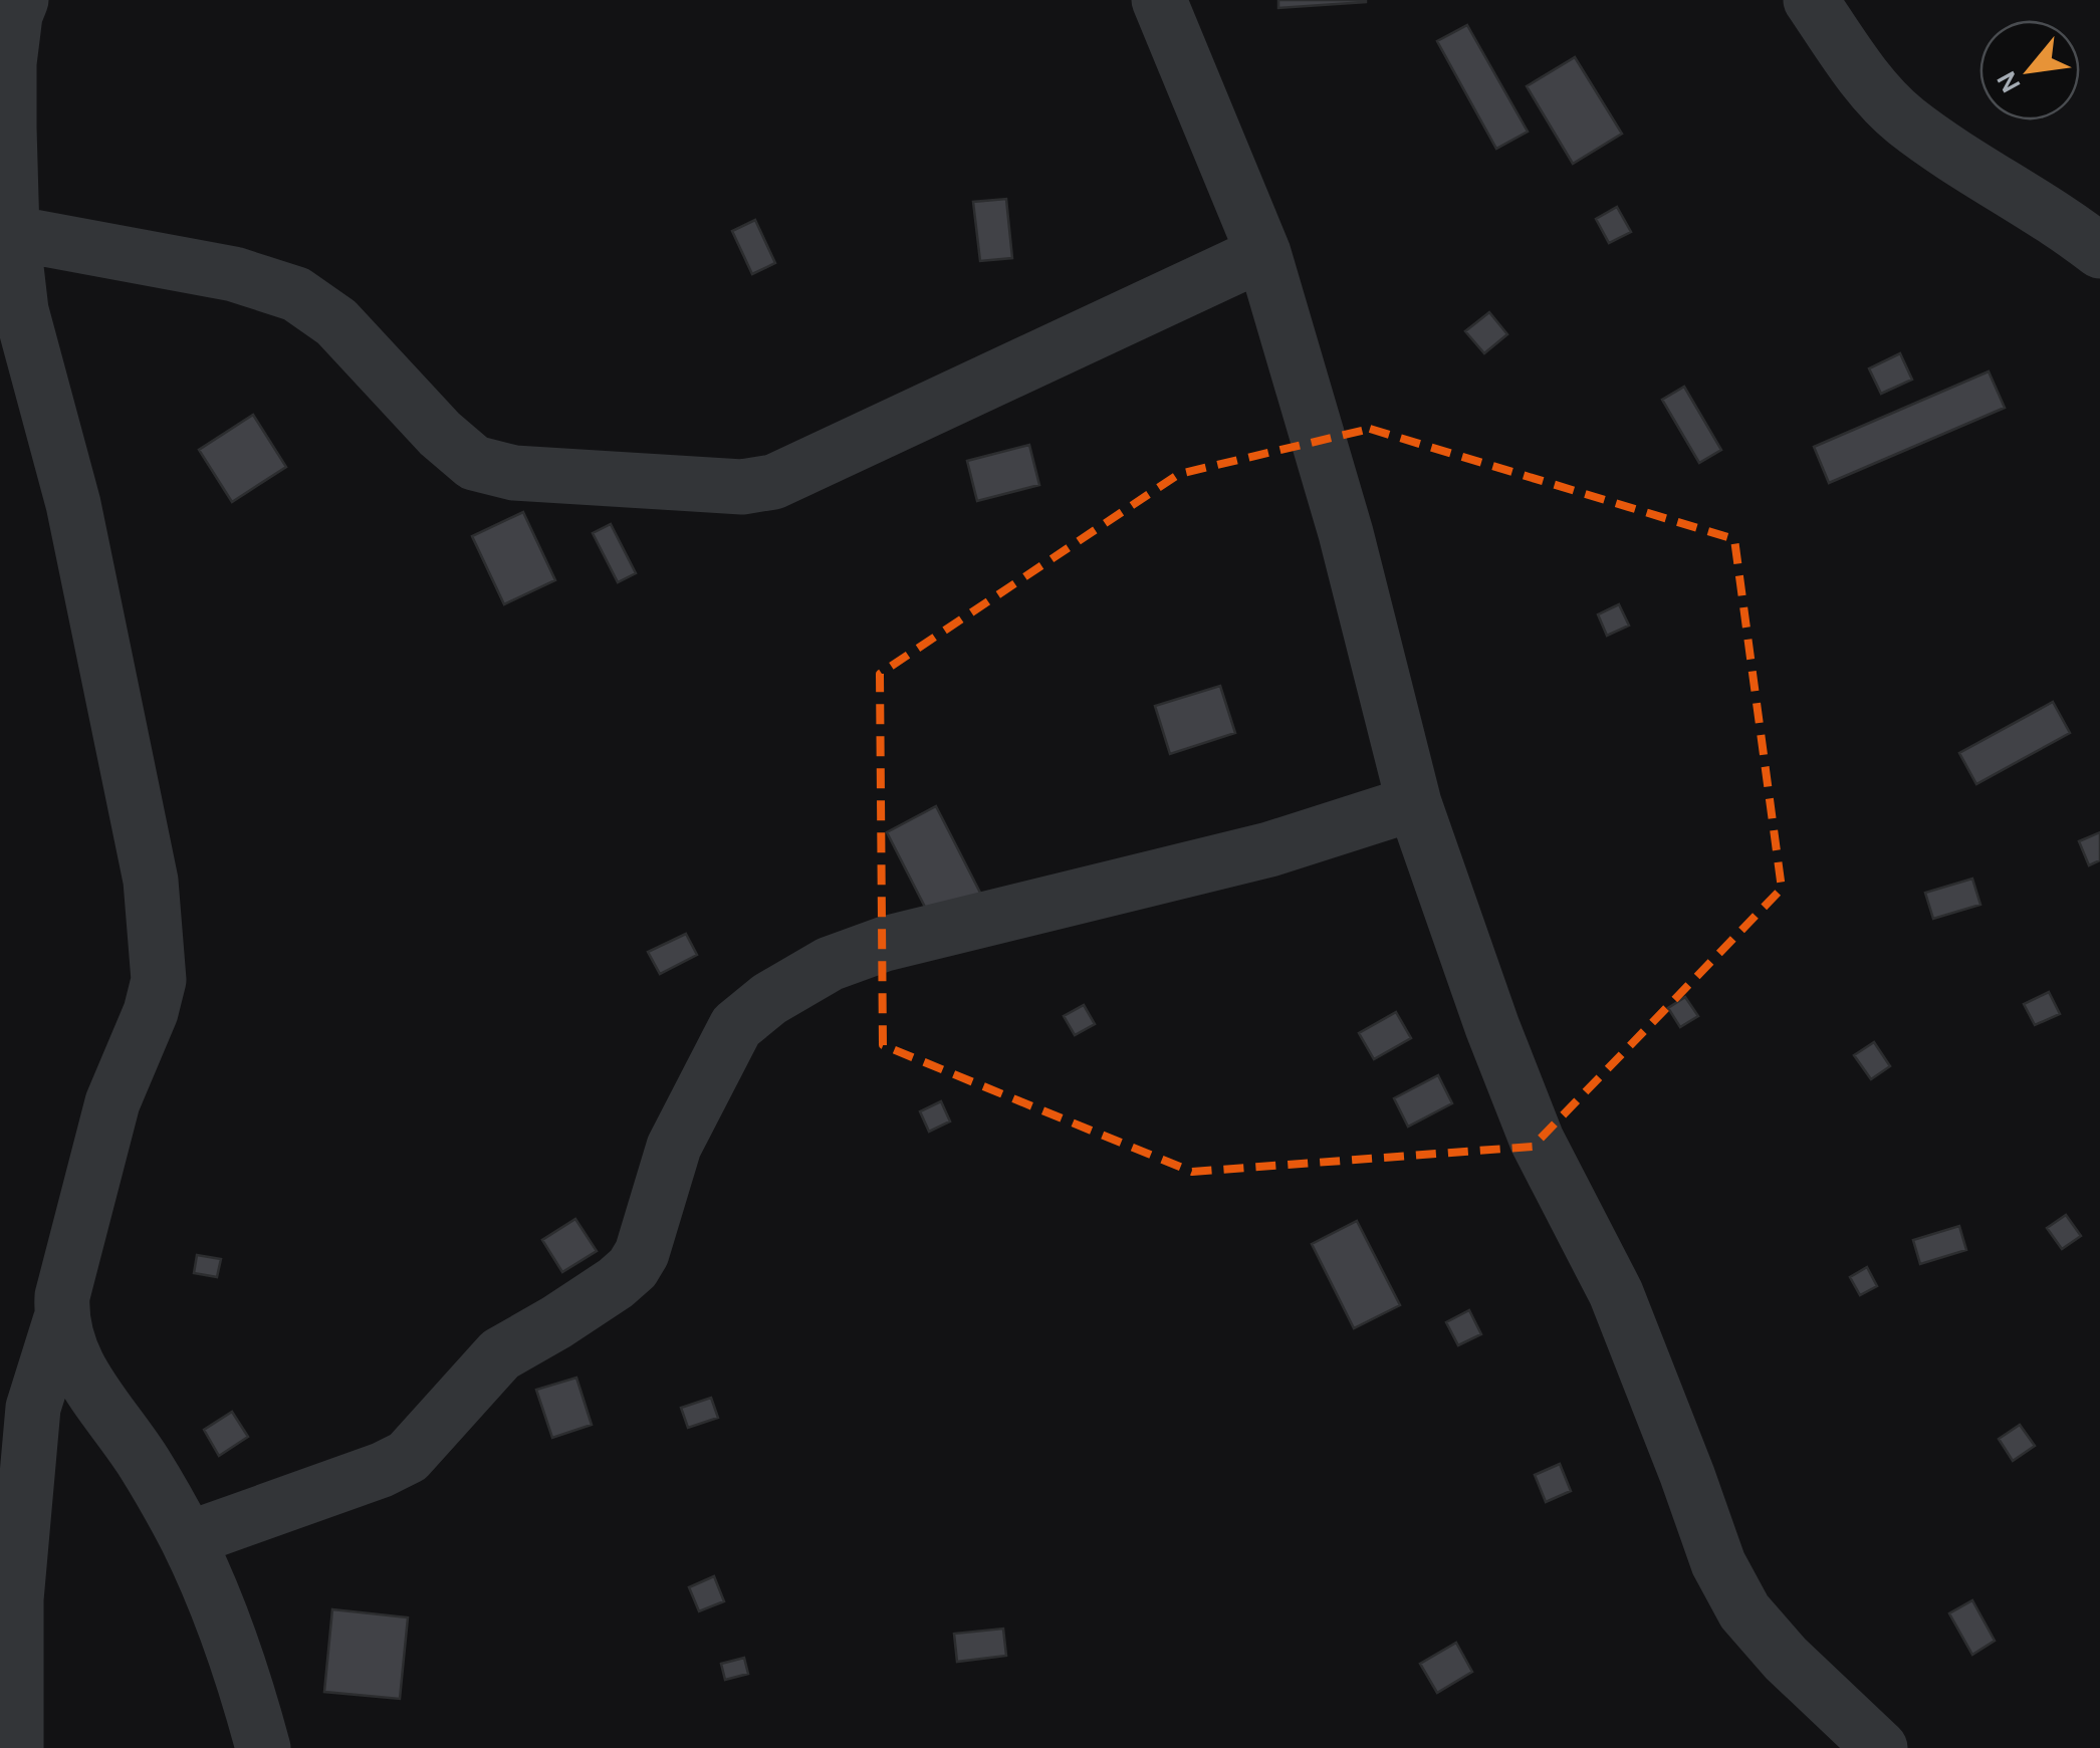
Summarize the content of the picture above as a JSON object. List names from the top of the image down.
{
  "north": "bottom left"
}
